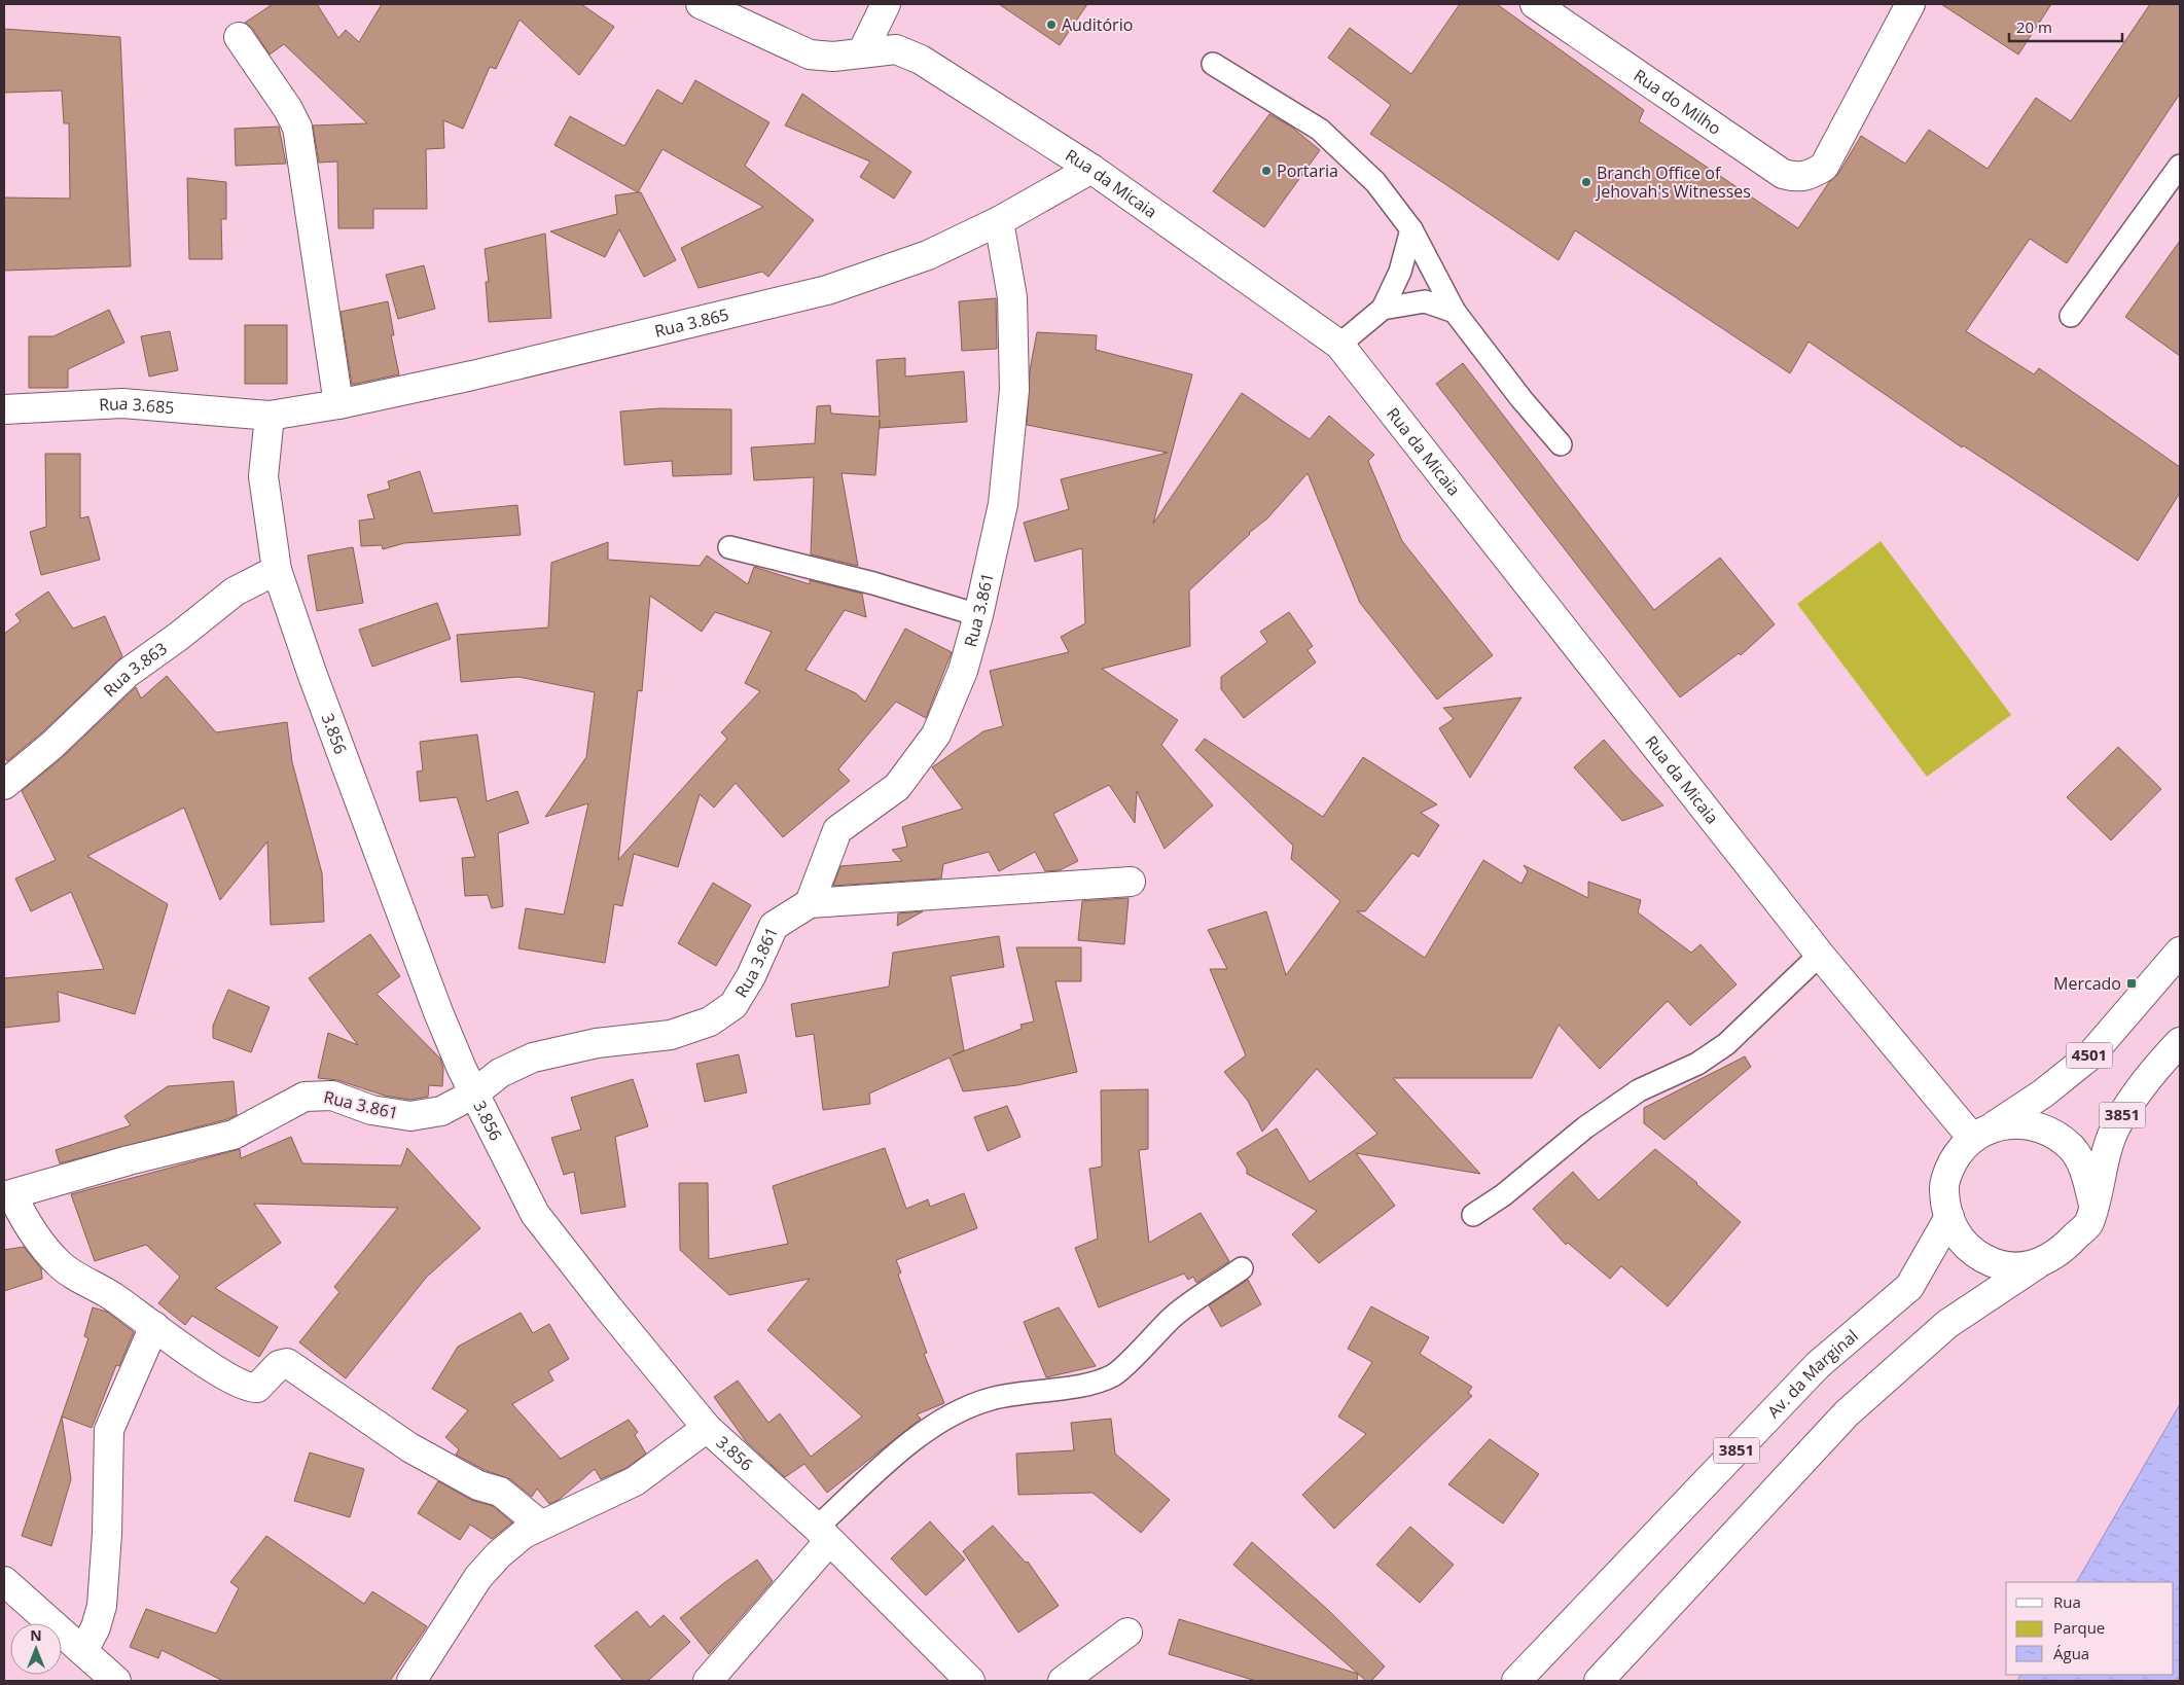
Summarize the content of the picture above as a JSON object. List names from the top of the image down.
{
  "streets": {
    "street": [
      "Rua do Milho",
      "Rua da Micaia",
      "Rua 3.865",
      "Rua 3.685",
      "Rua 3.861",
      "Rua 3.863",
      "3.856",
      "4501",
      "3851",
      "Av. da Marginal"
    ]
  },
  "crossings": [
    ["Rua da Micaia", "Rua 3.865"],
    ["Rua da Micaia", "4501"],
    ["Rua da Micaia", "3851"],
    ["Rua da Micaia", "Av. da Marginal"],
    ["Rua 3.865", "Rua 3.685"],
    ["Rua 3.865", "Rua 3.861"],
    ["Rua 3.865", "3.856"],
    ["Rua 3.685", "3.856"],
    ["Rua 3.861", "3.856"],
    ["Rua 3.863", "3.856"],
    ["4501", "3851"],
    ["4501", "Av. da Marginal"],
    ["3851", "Av. da Marginal"]
  ],
  "places": {
    "other": ["Auditório", "Portaria", "Branch Office of Jehovah's Witnesses"],
    "transit": ["Mercado"]
  },
  "legend": ["Rua", "Parque", "Água"],
  "scale_bar": "20 m",
  "north": "top"
}
